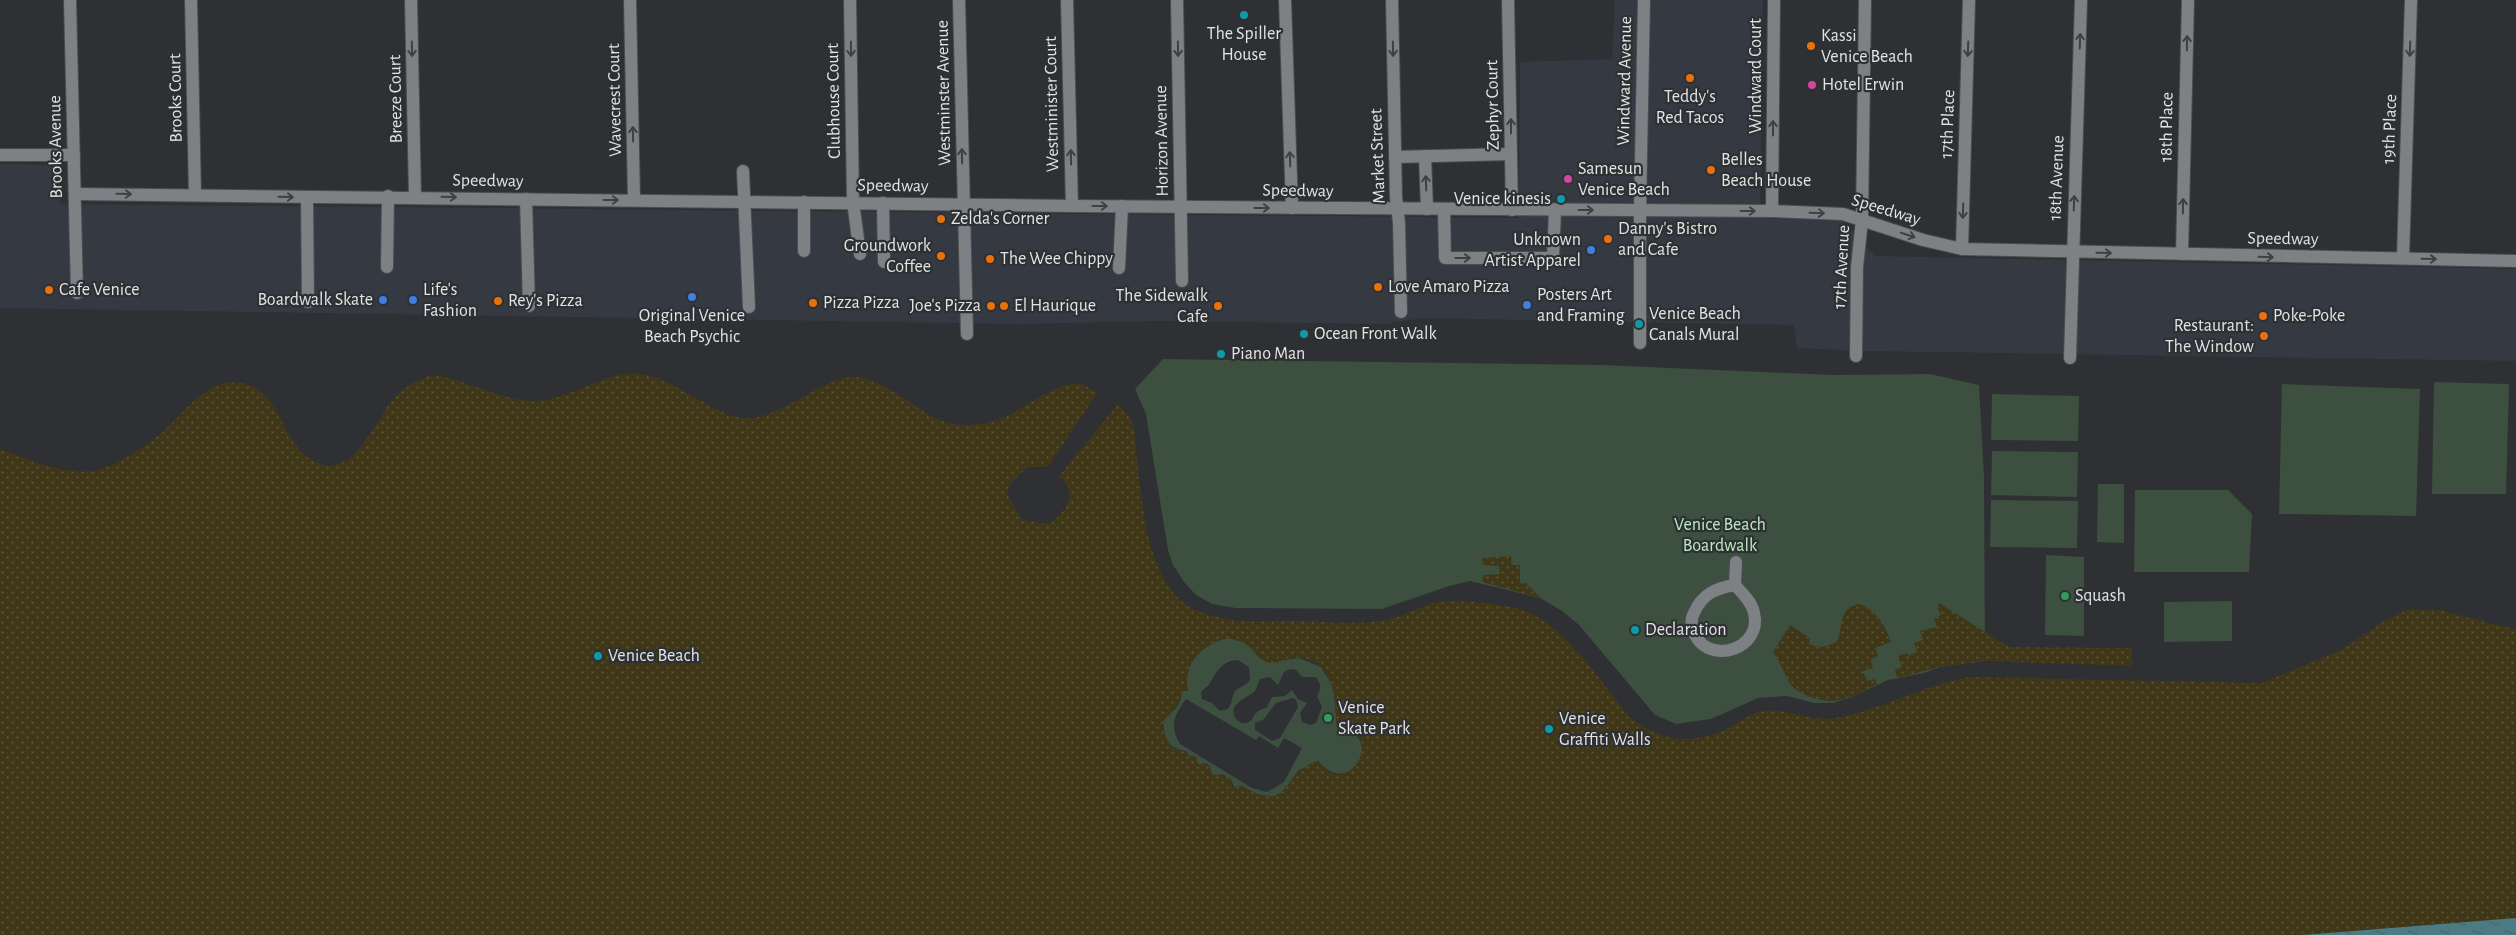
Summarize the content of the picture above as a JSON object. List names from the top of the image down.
{
  "streets": {
    "street": [
      "Windward Court",
      "Windward Avenue",
      "Westminster Avenue",
      "Brooks Court",
      "Breeze Court",
      "Wavecrest Court",
      "Clubhouse Court",
      "Westminister Court",
      "Zephyr Court",
      "17th Place",
      "18th Place",
      "19th Place",
      "Horizon Avenue",
      "Brooks Avenue",
      "Market Street",
      "18th Avenue",
      "Speedway",
      "17th Avenue"
    ]
  },
  "crossings": [
    ["Windward Court", "Speedway"],
    ["Windward Avenue", "Speedway"],
    ["Westminster Avenue", "Speedway"],
    ["Brooks Court", "Speedway"],
    ["Breeze Court", "Speedway"],
    ["Wavecrest Court", "Speedway"],
    ["Clubhouse Court", "Speedway"],
    ["Westminister Court", "Speedway"],
    ["Zephyr Court", "Speedway"],
    ["17th Place", "Speedway"],
    ["18th Place", "Speedway"],
    ["19th Place", "Speedway"],
    ["Horizon Avenue", "Speedway"],
    ["Brooks Avenue", "Speedway"],
    ["Market Street", "Speedway"],
    ["18th Avenue", "Speedway"],
    ["Speedway", "17th Avenue"]
  ],
  "one_way": [
    "Windward Court",
    "Westminster Avenue",
    "Breeze Court",
    "Wavecrest Court",
    "Clubhouse Court",
    "Westminister Court",
    "Zephyr Court",
    "17th Place",
    "18th Place",
    "19th Place",
    "18th Avenue",
    "Speedway"
  ],
  "parks": ["Venice Beach Boardwalk"],
  "places": [
    "The Spiller House",
    "Kassi Venice Beach",
    "Teddy's Red Tacos",
    "Hotel Erwin",
    "Belles Beach House",
    "Samesun Venice Beach",
    "Venice kinesis",
    "Zelda's Corner",
    "Danny's Bistro and Cafe",
    "Unknown Artist Apparel",
    "Groundwork Coffee",
    "The Wee Chippy",
    "Love Amaro Pizza",
    "Cafe Venice",
    "Original Venice Beach Psychic",
    "Boardwalk Skate",
    "Life's Fashion",
    "Rey's Pizza",
    "Pizza Pizza",
    "Posters Art and Framing",
    "Joe's Pizza",
    "El Haurique",
    "The Sidewalk Cafe",
    "Poke-Poke",
    "Venice Beach Canals Mural",
    "Ocean Front Walk",
    "Restaurant: The Window",
    "Piano Man",
    "Squash",
    "Declaration",
    "Venice Beach",
    "Venice Skate Park",
    "Venice Graffiti Walls"
  ]
}
